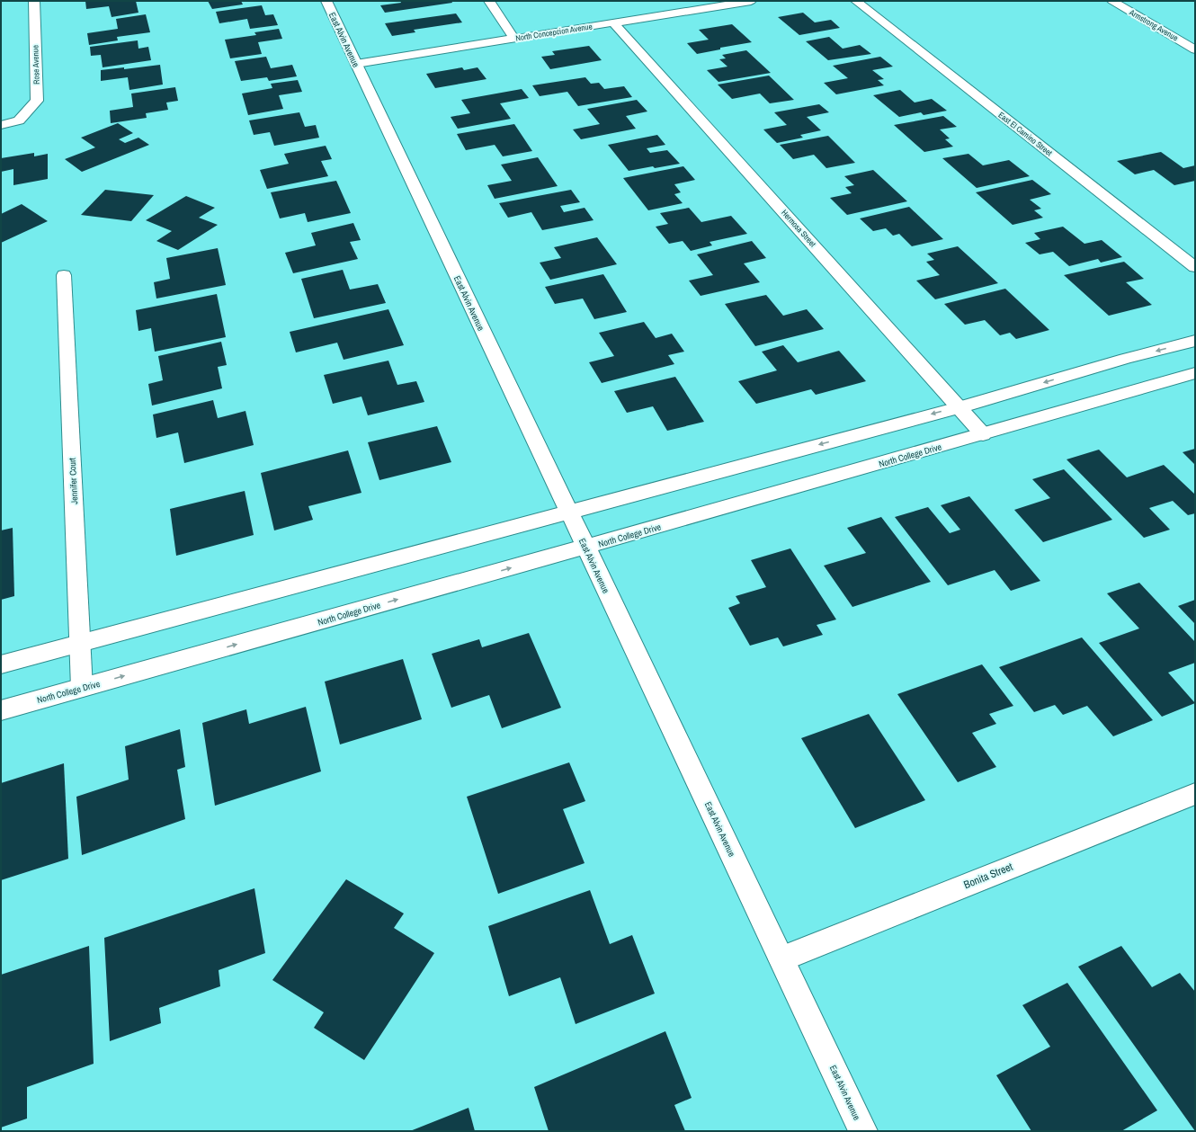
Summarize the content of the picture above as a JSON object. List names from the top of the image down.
{
  "streets": {
    "street": [
      "Armstrong Avenue",
      "North Concepcion Avenue",
      "East Alvin Avenue",
      "Rose Avenue",
      "East El Camino Street",
      "Hermosa Street",
      "North College Drive",
      "Jennifer Court",
      "Bonita Street"
    ]
  },
  "crossings": [
    ["North Concepcion Avenue", "East Alvin Avenue"],
    ["North Concepcion Avenue", "Hermosa Street"],
    ["East Alvin Avenue", "North College Drive"],
    ["East Alvin Avenue", "Bonita Street"],
    ["Hermosa Street", "North College Drive"],
    ["North College Drive", "Jennifer Court"]
  ]
}
